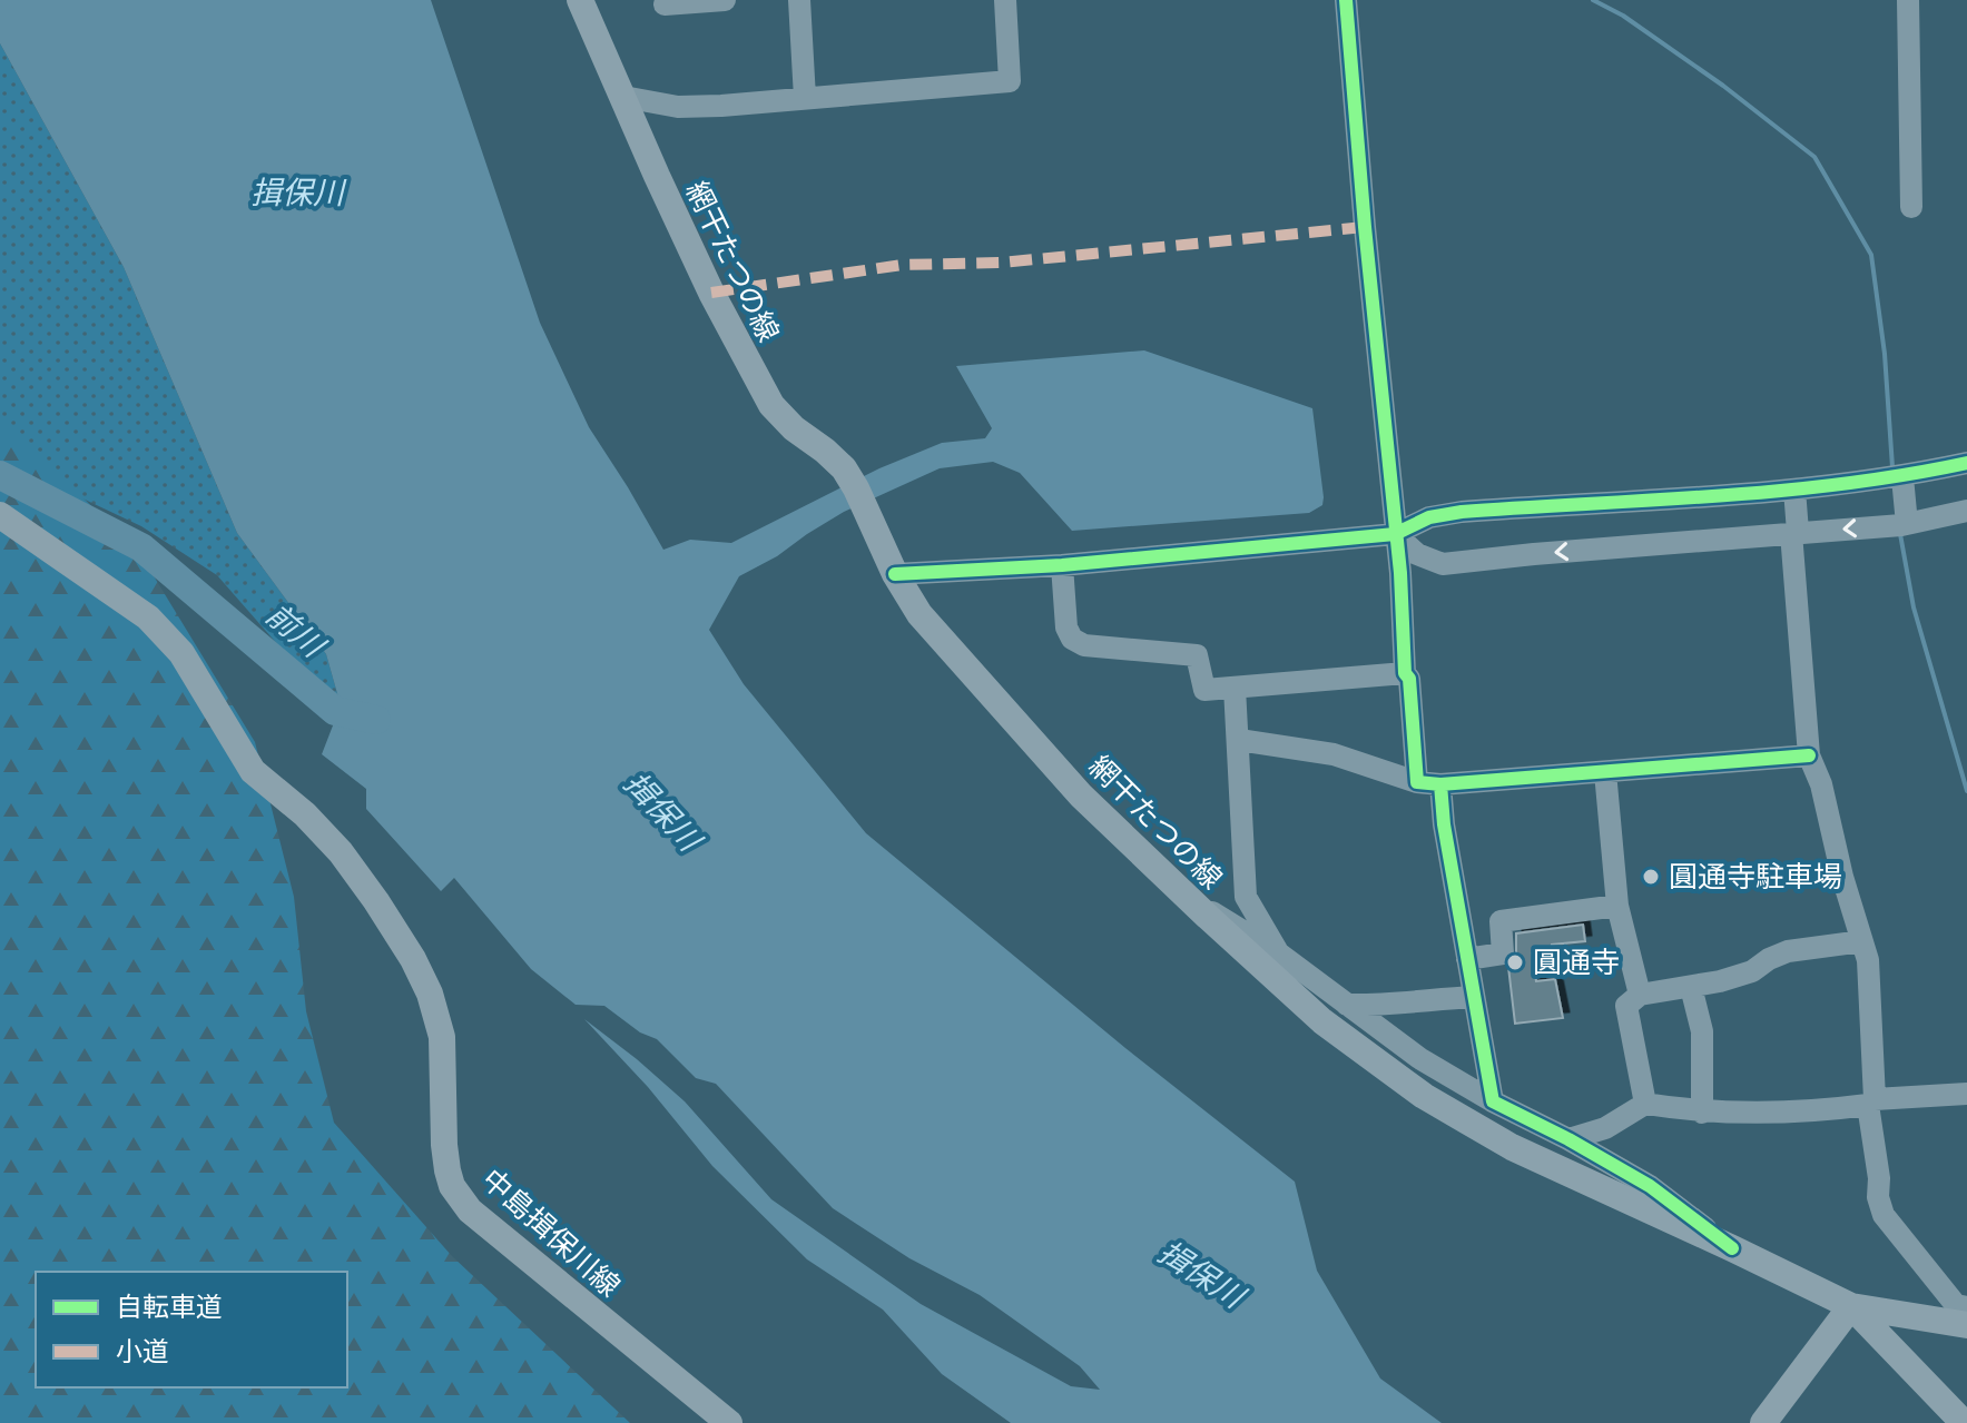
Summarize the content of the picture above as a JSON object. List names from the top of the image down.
{
  "streets": {
    "main road": ["網干たつの線", "中島揖保川線"]
  },
  "water": ["揖保川", "前川"],
  "places": ["圓通寺駐車場", "圓通寺"],
  "legend": ["自転車道", "小道"]
}
